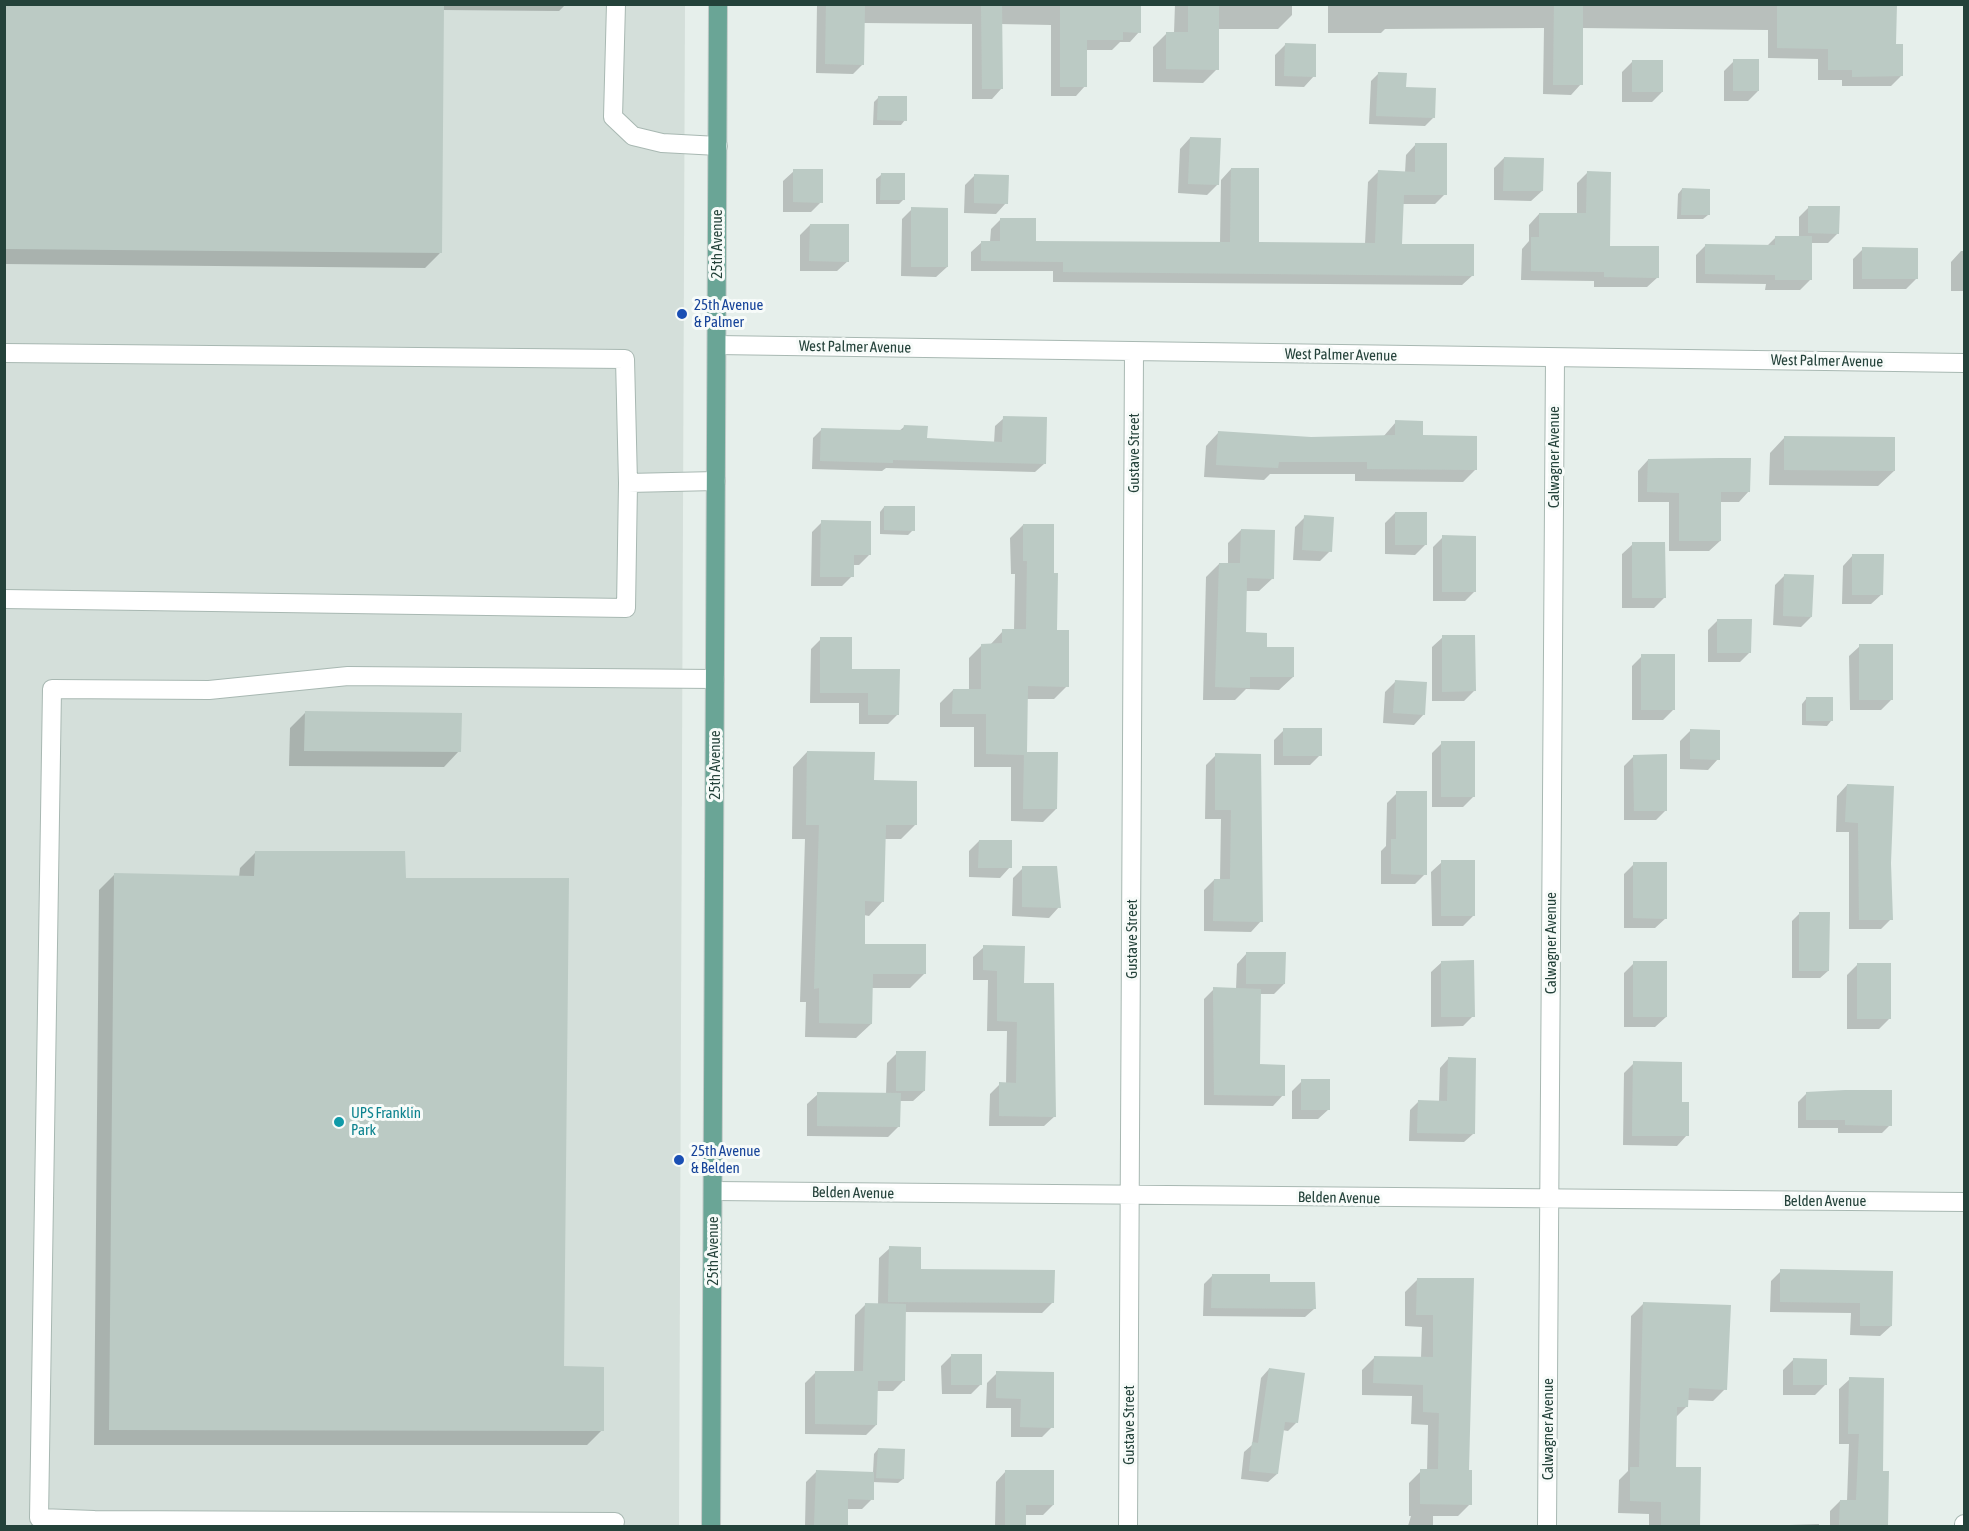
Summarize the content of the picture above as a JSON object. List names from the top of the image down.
{
  "streets": {
    "main road": ["25th Avenue"],
    "street": [
      "West Palmer Avenue",
      "Gustave Street",
      "Calwagner Avenue",
      "Belden Avenue"
    ]
  },
  "crossings": [
    ["25th Avenue", "West Palmer Avenue"],
    ["25th Avenue", "Belden Avenue"],
    ["West Palmer Avenue", "Gustave Street"],
    ["West Palmer Avenue", "Calwagner Avenue"],
    ["Gustave Street", "Belden Avenue"],
    ["Calwagner Avenue", "Belden Avenue"]
  ],
  "places": ["25th Avenue & Palmer", "UPS Franklin Park", "25th Avenue & Belden"]
}
